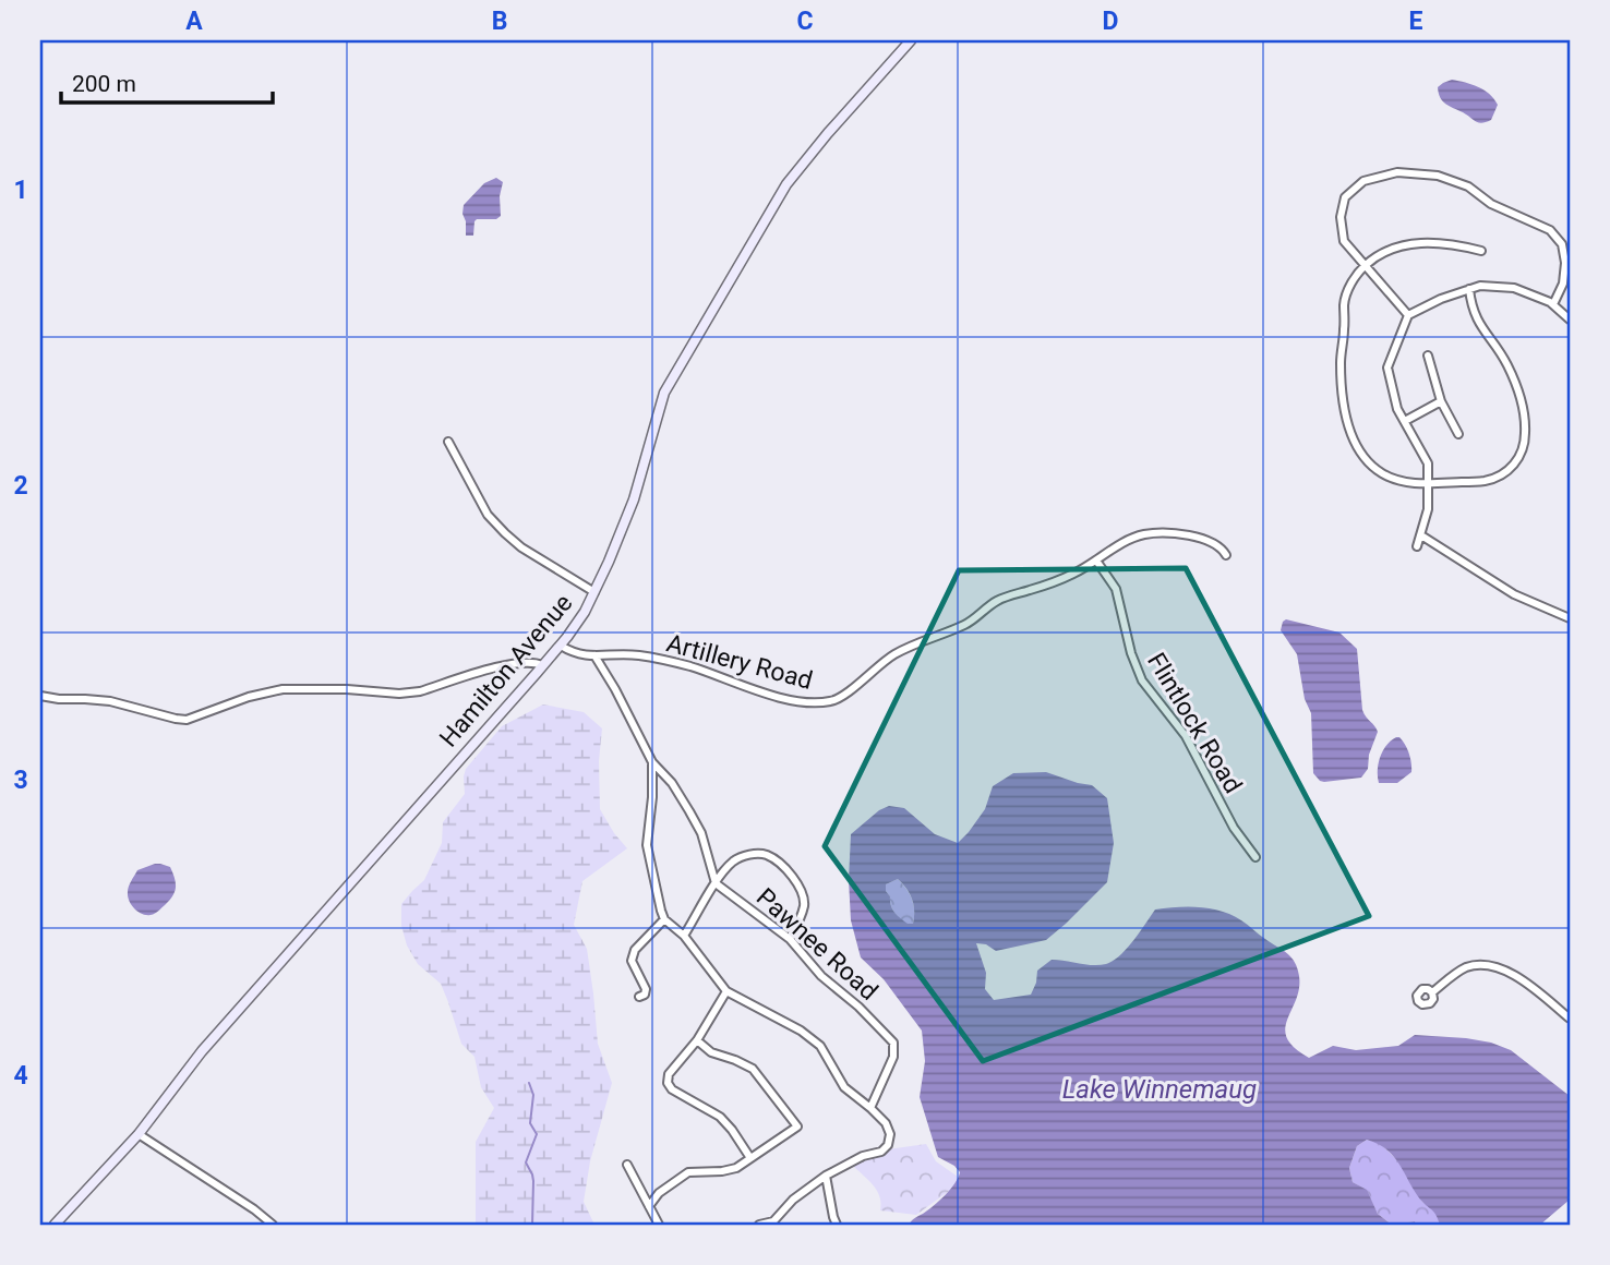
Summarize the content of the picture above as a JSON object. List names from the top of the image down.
{
  "streets": {
    "street": [
      "Artillery Road",
      "Hamilton Avenue",
      "Flintlock Road",
      "Pawnee Road"
    ]
  },
  "crossings": [
    ["Artillery Road", "Hamilton Avenue"],
    ["Artillery Road", "Flintlock Road"]
  ],
  "water": ["Lake Winnemaug"],
  "scale_bar": "200 m",
  "grid": {
    "columns": [
      "A",
      "B",
      "C",
      "D",
      "E"
    ],
    "rows": [
      "1",
      "2",
      "3",
      "4"
    ]
  }
}
